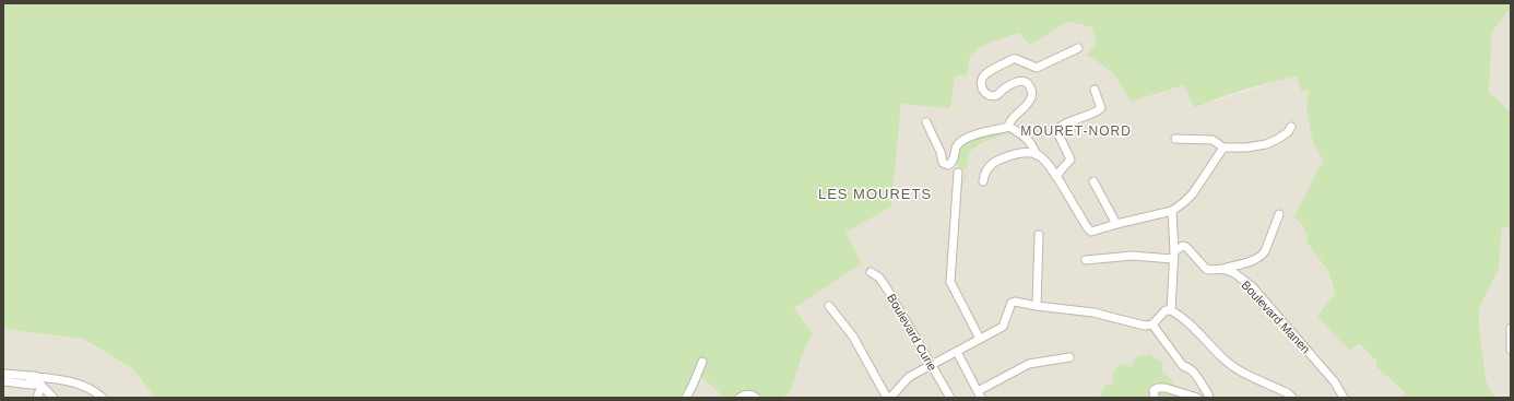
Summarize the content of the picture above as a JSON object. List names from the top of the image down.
{
  "streets": {
    "street": ["Boulevard Manen", "Boulevard Curie"]
  },
  "districts": ["MOURET-NORD", "LES MOURETS"]
}
